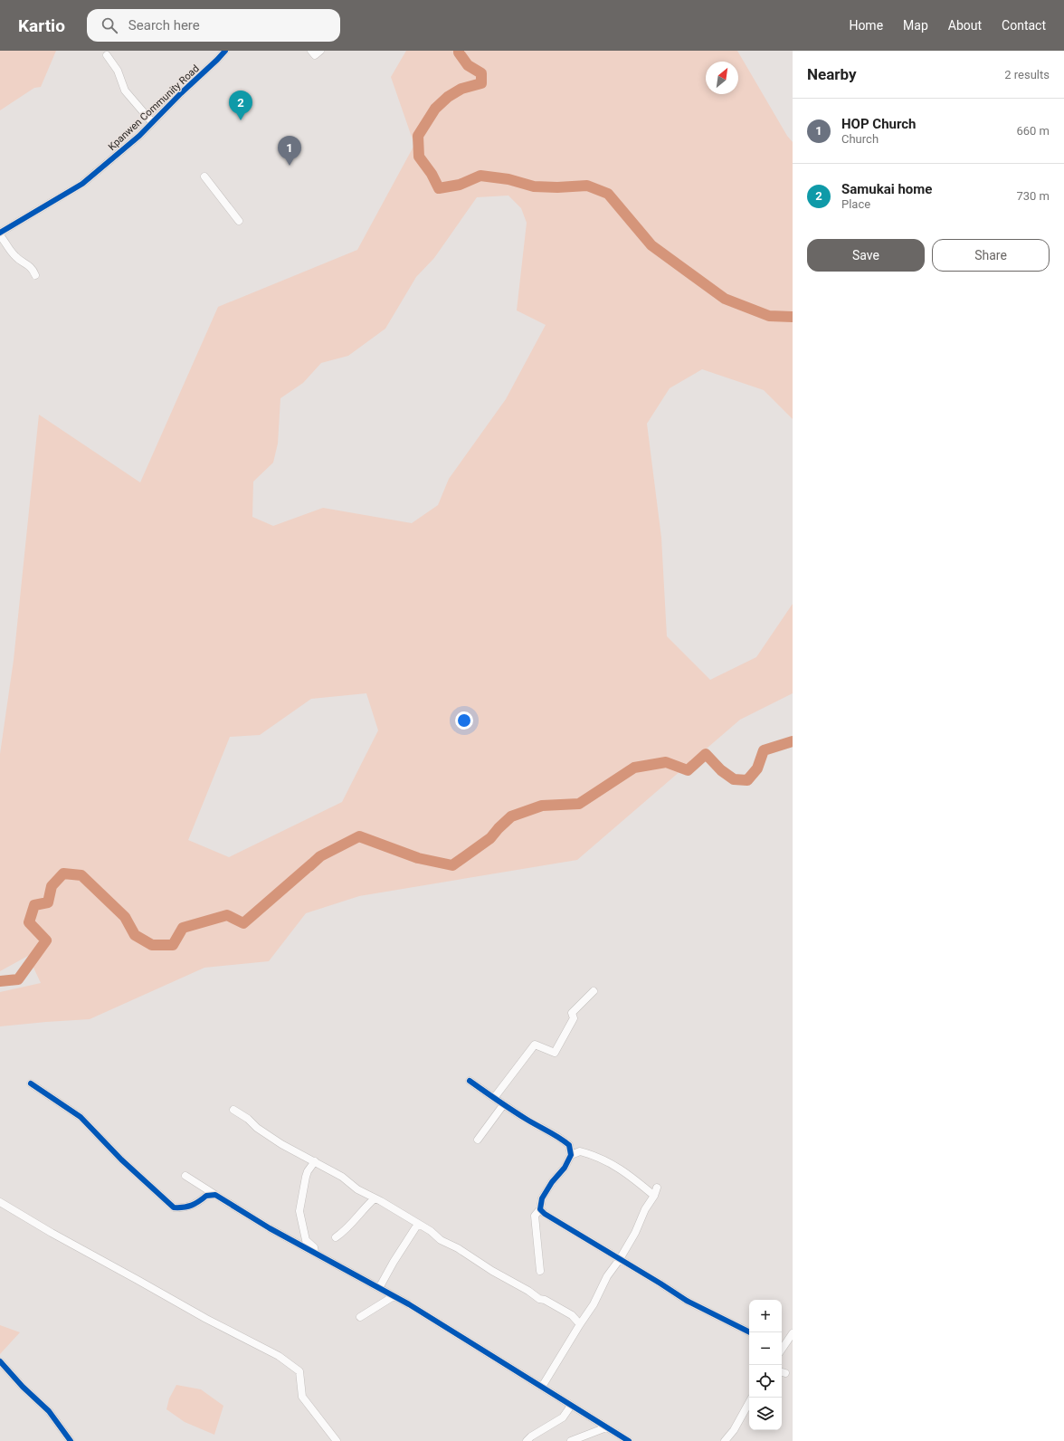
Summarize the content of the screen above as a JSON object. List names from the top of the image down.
{
  "streets": {
    "street": ["Kpanwen Community Road"]
  },
  "north": "top right",
  "page": {
    "header": "Kartio",
    "search": "Search here",
    "nav": [
      "Home",
      "Map",
      "About",
      "Contact"
    ],
    "heading": ["Nearby", "2 results"],
    "pins": ["2", "1"],
    "list": [
      {
        "mark": "1",
        "name": "HOP Church",
        "note": "Church",
        "value": "660 m"
      },
      {
        "mark": "2",
        "name": "Samukai home",
        "note": "Place",
        "value": "730 m"
      }
    ],
    "buttons": ["Save", "Share"],
    "map_buttons": ["+", "−"]
  }
}
